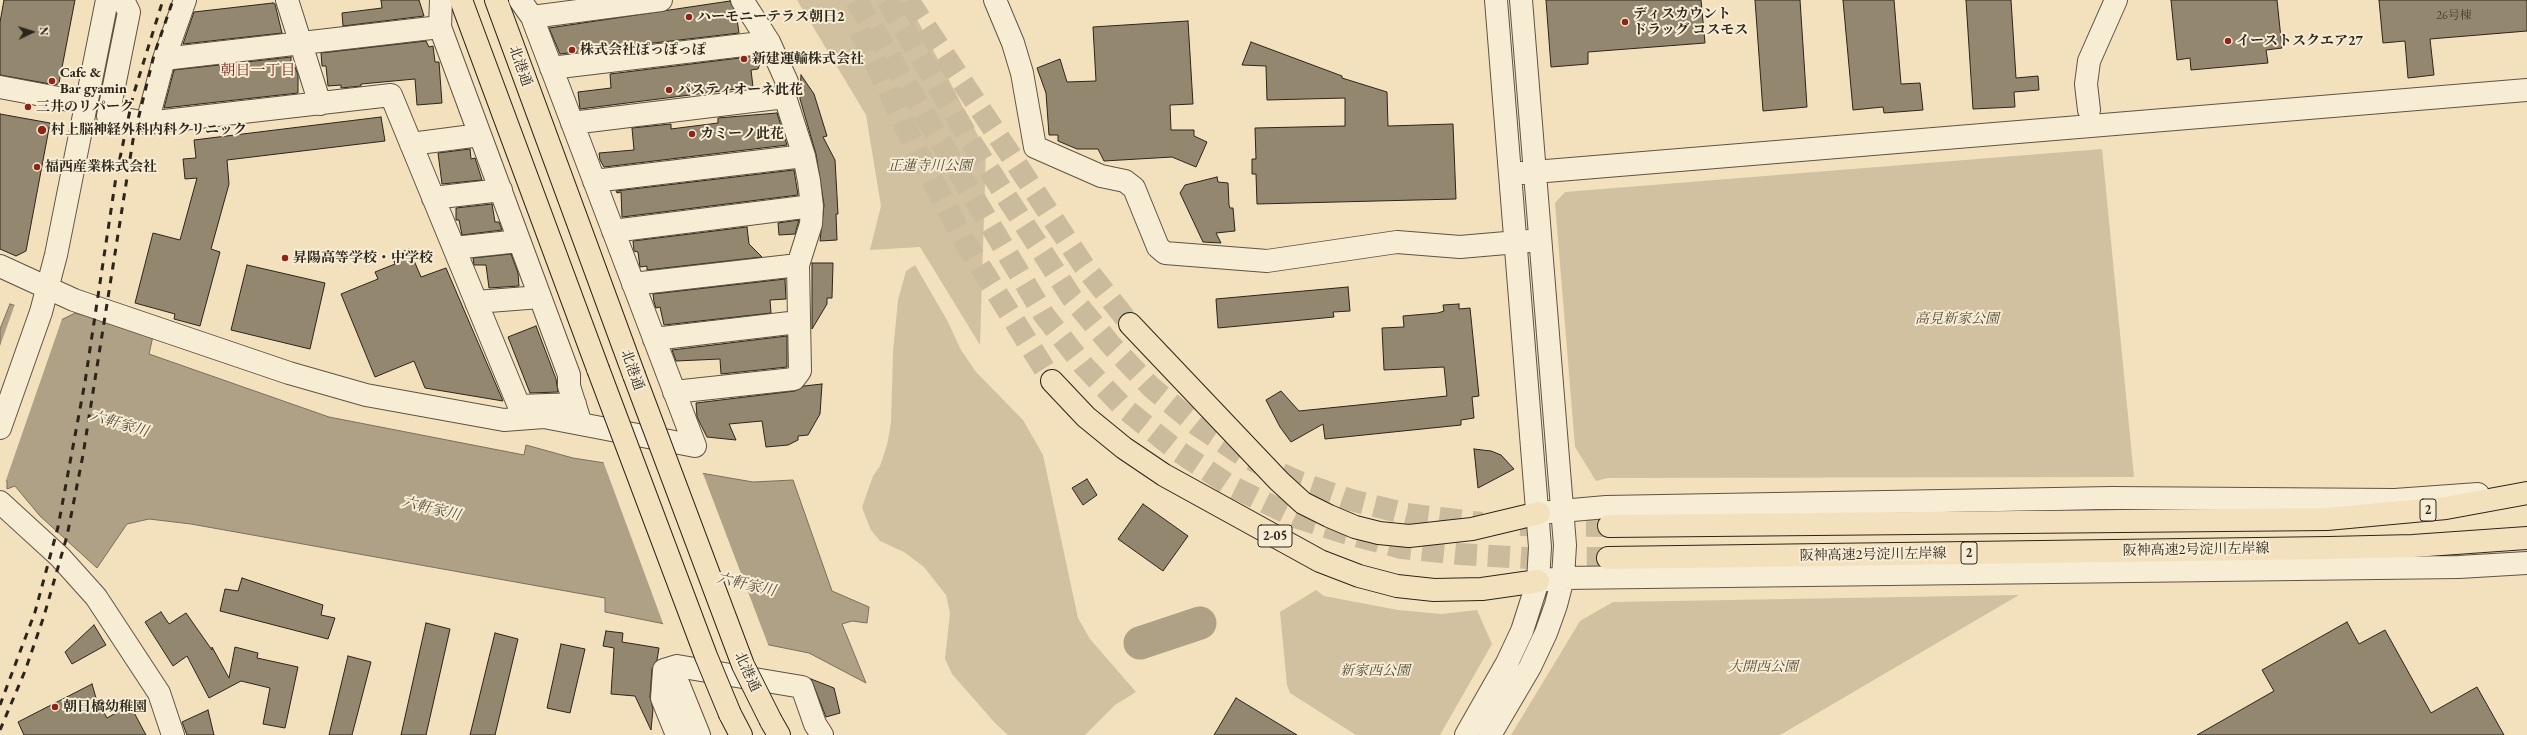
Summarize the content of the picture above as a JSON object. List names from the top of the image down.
{
  "streets": {
    "main road": [
      "北港通",
      "2",
      "2-05",
      "阪神高速2号淀川左岸線"
    ]
  },
  "districts": ["朝日一丁目"],
  "water": ["六軒家川"],
  "parks": [
    "正蓮寺川公園",
    "高見新家公園",
    "大開西公園",
    "新家西公園"
  ],
  "places": [
    "ハーモニーテラス朝日2",
    "ディスカウント ドラッグ コスモス",
    "イーストスクエア27",
    "株式会社ぽっぽっぽ",
    "新建運輸株式会社",
    "Cafe & Bar gyamin",
    "パスティオーネ此花",
    "三井のリパーク",
    "村上脳神経外科内科クリニック",
    "カミーノ此花",
    "福西産業株式会社",
    "昇陽高等学校・中学校",
    "朝日橋幼稚園"
  ],
  "house_numbers": ["26号棟"],
  "north": "right"
}
